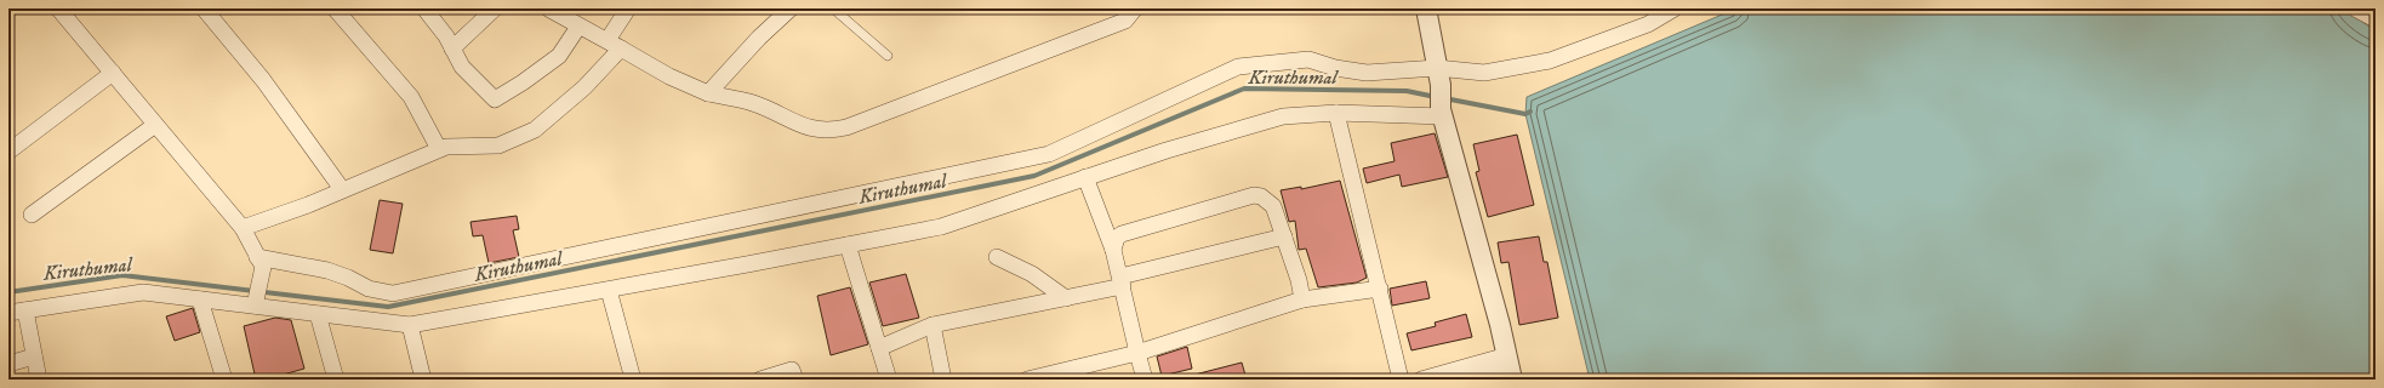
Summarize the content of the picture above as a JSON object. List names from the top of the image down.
{
  "water": ["Kiruthumal"]
}
